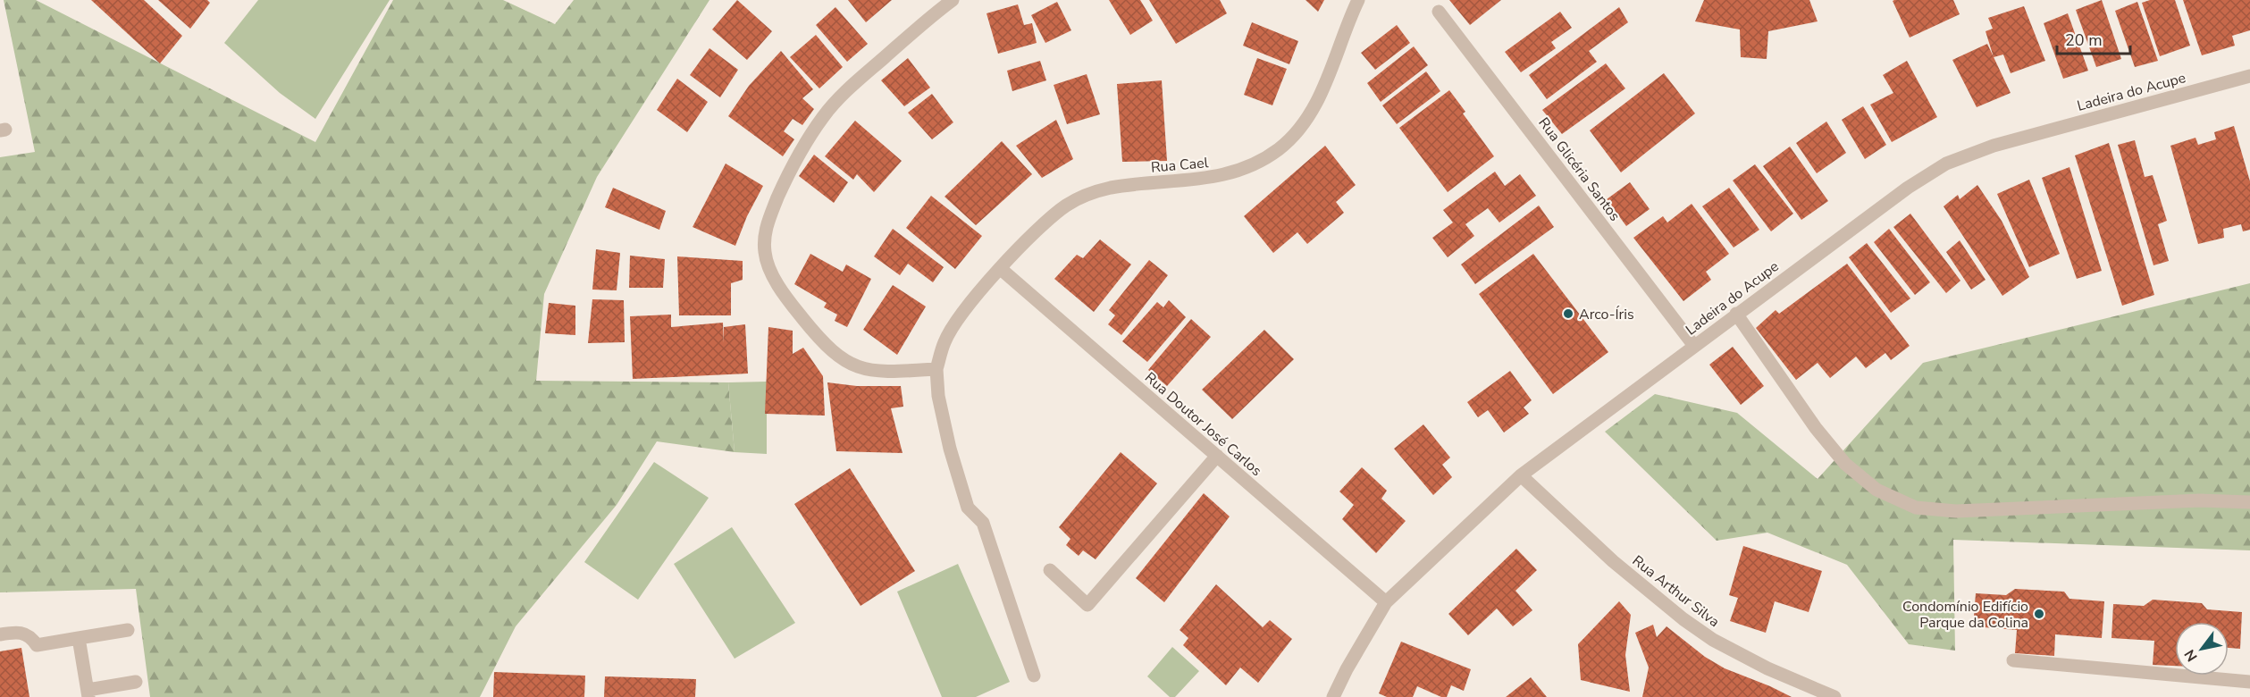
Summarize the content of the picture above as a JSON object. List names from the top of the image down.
{
  "streets": {
    "street": [
      "Ladeira do Acupe",
      "Rua Cael",
      "Rua Glicéria Santos",
      "Rua Doutor José Carlos",
      "Rua Arthur Silva"
    ]
  },
  "crossings": [
    ["Ladeira do Acupe", "Rua Glicéria Santos"],
    ["Ladeira do Acupe", "Rua Doutor José Carlos"],
    ["Ladeira do Acupe", "Rua Arthur Silva"],
    ["Rua Cael", "Rua Doutor José Carlos"]
  ],
  "places": ["Arco-Íris", "Condomínio Edifício Parque da Colina"],
  "scale_bar": "20 m",
  "north": "bottom left"
}
